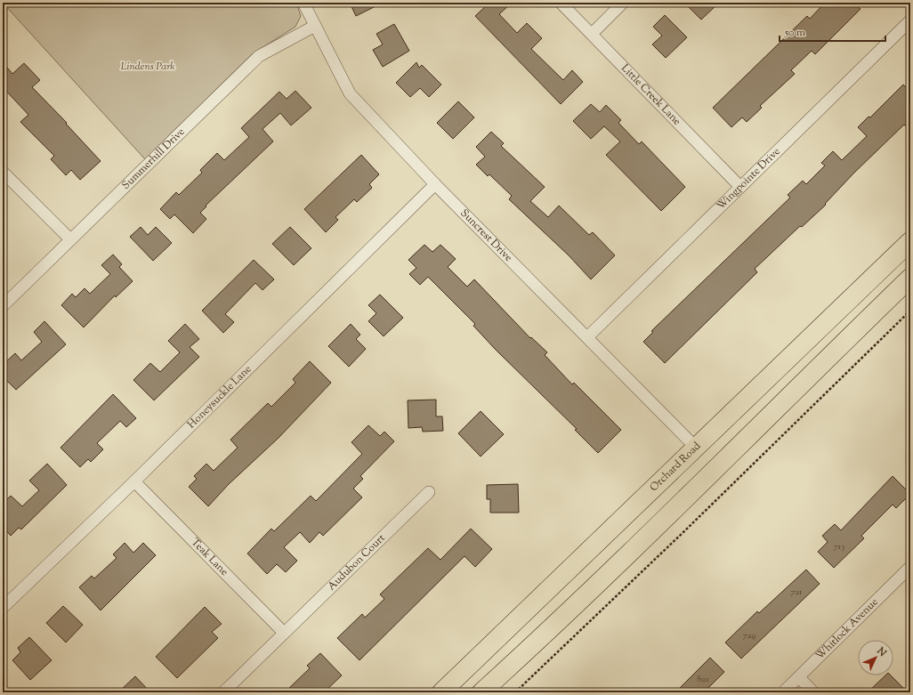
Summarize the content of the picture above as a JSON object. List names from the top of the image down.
{
  "streets": {
    "main road": ["Orchard Road"],
    "street": [
      "Little Creek Lane",
      "Summerhill Drive",
      "Wingpointe Drive",
      "Suncrest Drive",
      "Honeysuckle Lane",
      "Teak Lane",
      "Audubon Court",
      "Whitlock Avenue"
    ]
  },
  "crossings": [
    ["Little Creek Lane", "Wingpointe Drive"],
    ["Summerhill Drive", "Suncrest Drive"],
    ["Wingpointe Drive", "Suncrest Drive"],
    ["Suncrest Drive", "Honeysuckle Lane"],
    ["Suncrest Drive", "Orchard Road"],
    ["Honeysuckle Lane", "Teak Lane"],
    ["Teak Lane", "Audubon Court"]
  ],
  "parks": ["Lindens Park"],
  "house_numbers": [
    "713",
    "721",
    "729",
    "801"
  ],
  "scale_bar": "50 m",
  "north": "top right"
}
